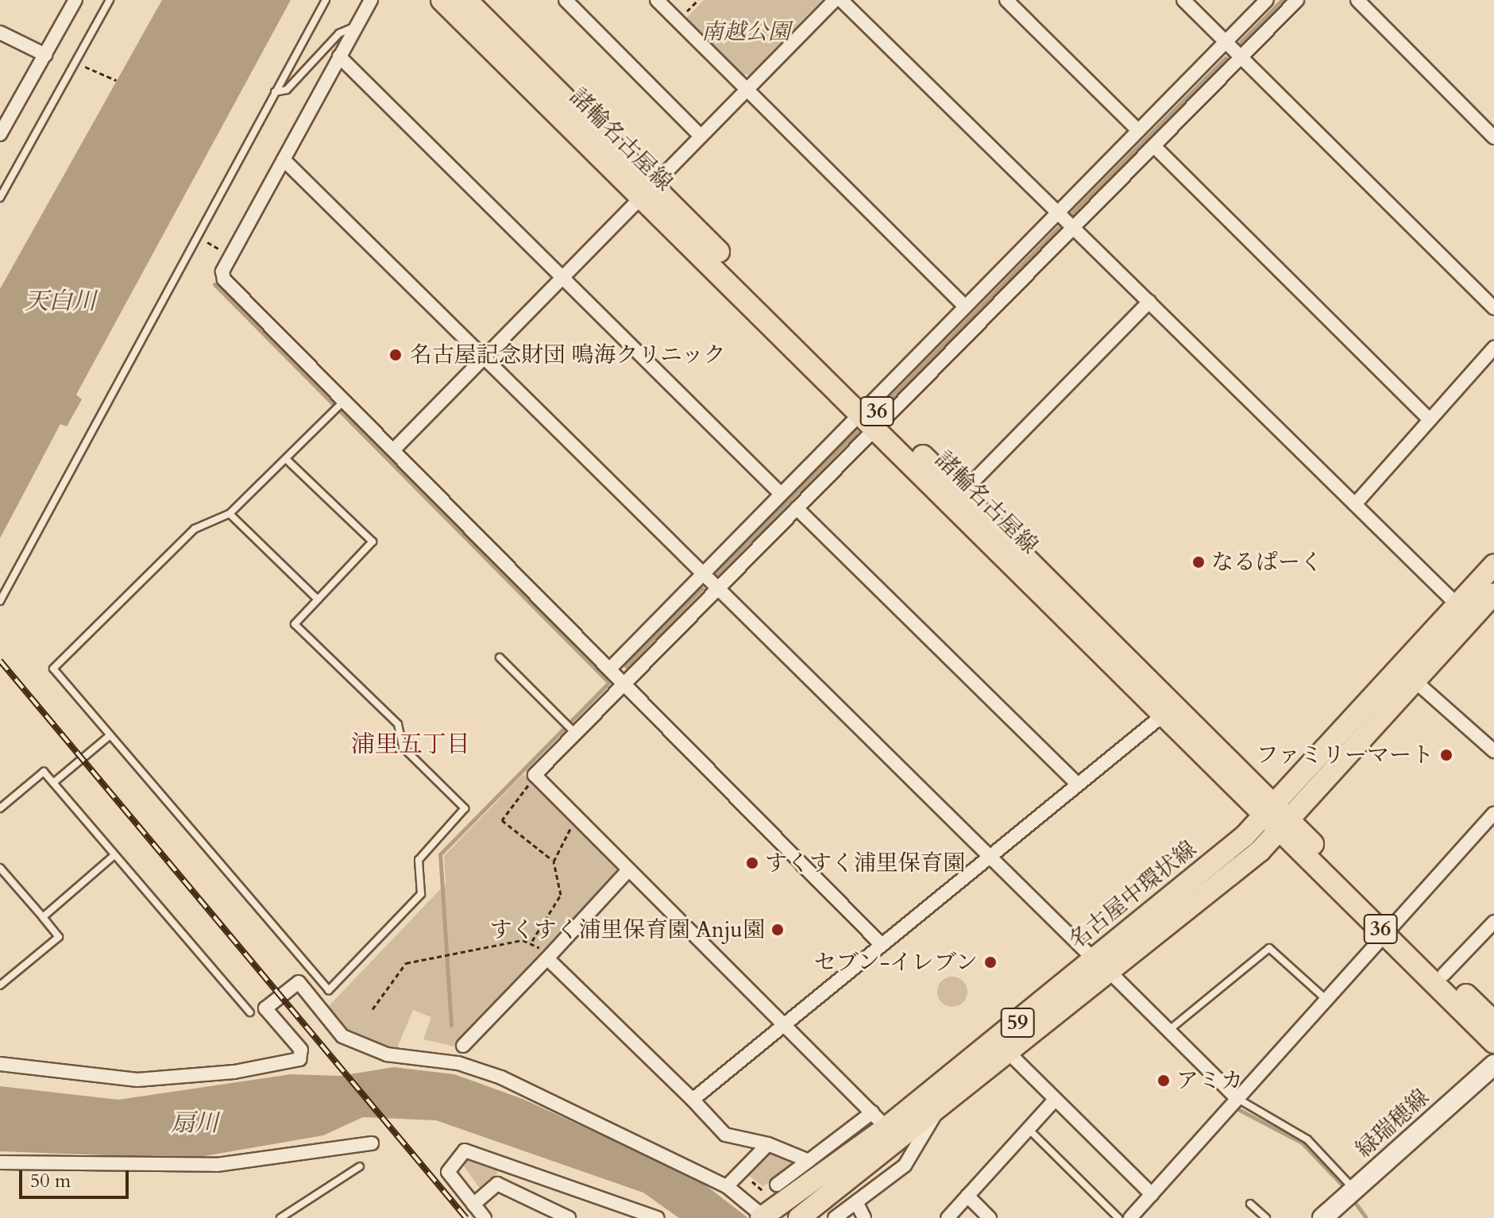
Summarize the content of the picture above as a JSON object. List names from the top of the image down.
{
  "streets": {
    "main road": [
      "諸輪名古屋線",
      "36",
      "名古屋中環状線",
      "59",
      "緑瑞穂線"
    ]
  },
  "crossings": [
    ["諸輪名古屋線", "名古屋中環状線"]
  ],
  "districts": ["浦里五丁目"],
  "water": ["天白川", "扇川"],
  "parks": ["南越公園"],
  "places": [
    "名古屋記念財団 鳴海クリニック",
    "なるぱーく",
    "ファミリーマート",
    "すくすく浦里保育園",
    "すくすく浦里保育園 Anju園",
    "セブン-イレブン",
    "アミカ"
  ],
  "scale_bar": "50 m"
}
